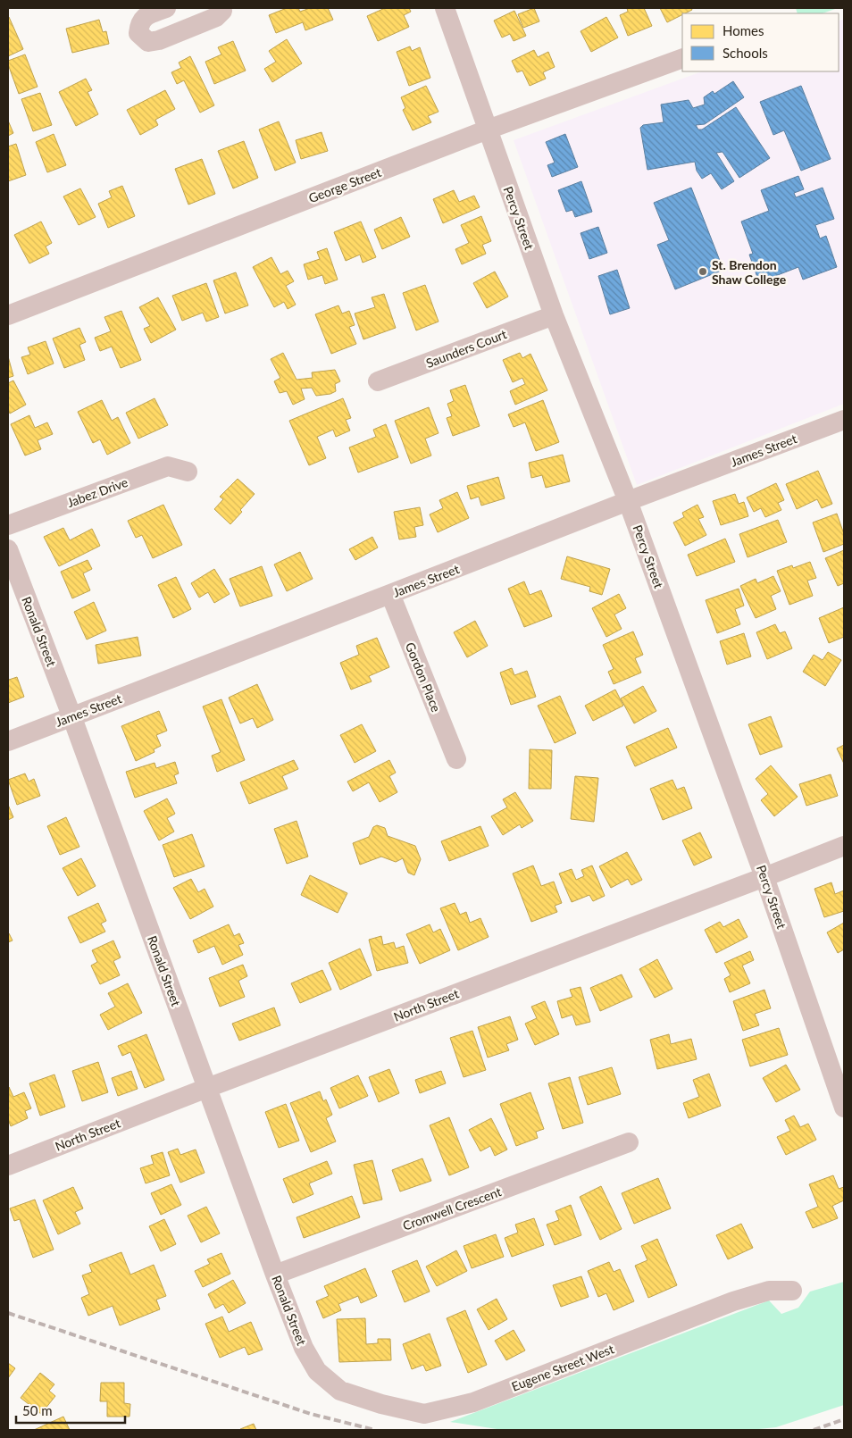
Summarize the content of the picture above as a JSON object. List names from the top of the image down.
{
  "streets": {
    "street": [
      "George Street",
      "Percy Street",
      "Saunders Court",
      "James Street",
      "Jabez Drive",
      "Ronald Street",
      "Gordon Place",
      "North Street",
      "Cromwell Crescent",
      "Eugene Street West"
    ]
  },
  "crossings": [
    ["George Street", "Percy Street"],
    ["Percy Street", "Saunders Court"],
    ["Percy Street", "James Street"],
    ["Percy Street", "North Street"],
    ["James Street", "Ronald Street"],
    ["James Street", "Gordon Place"],
    ["Ronald Street", "North Street"],
    ["Ronald Street", "Cromwell Crescent"],
    ["Ronald Street", "Eugene Street West"]
  ],
  "places": ["St. Brendon Shaw College"],
  "legend": ["Homes", "Schools"],
  "scale_bar": "50 m"
}
